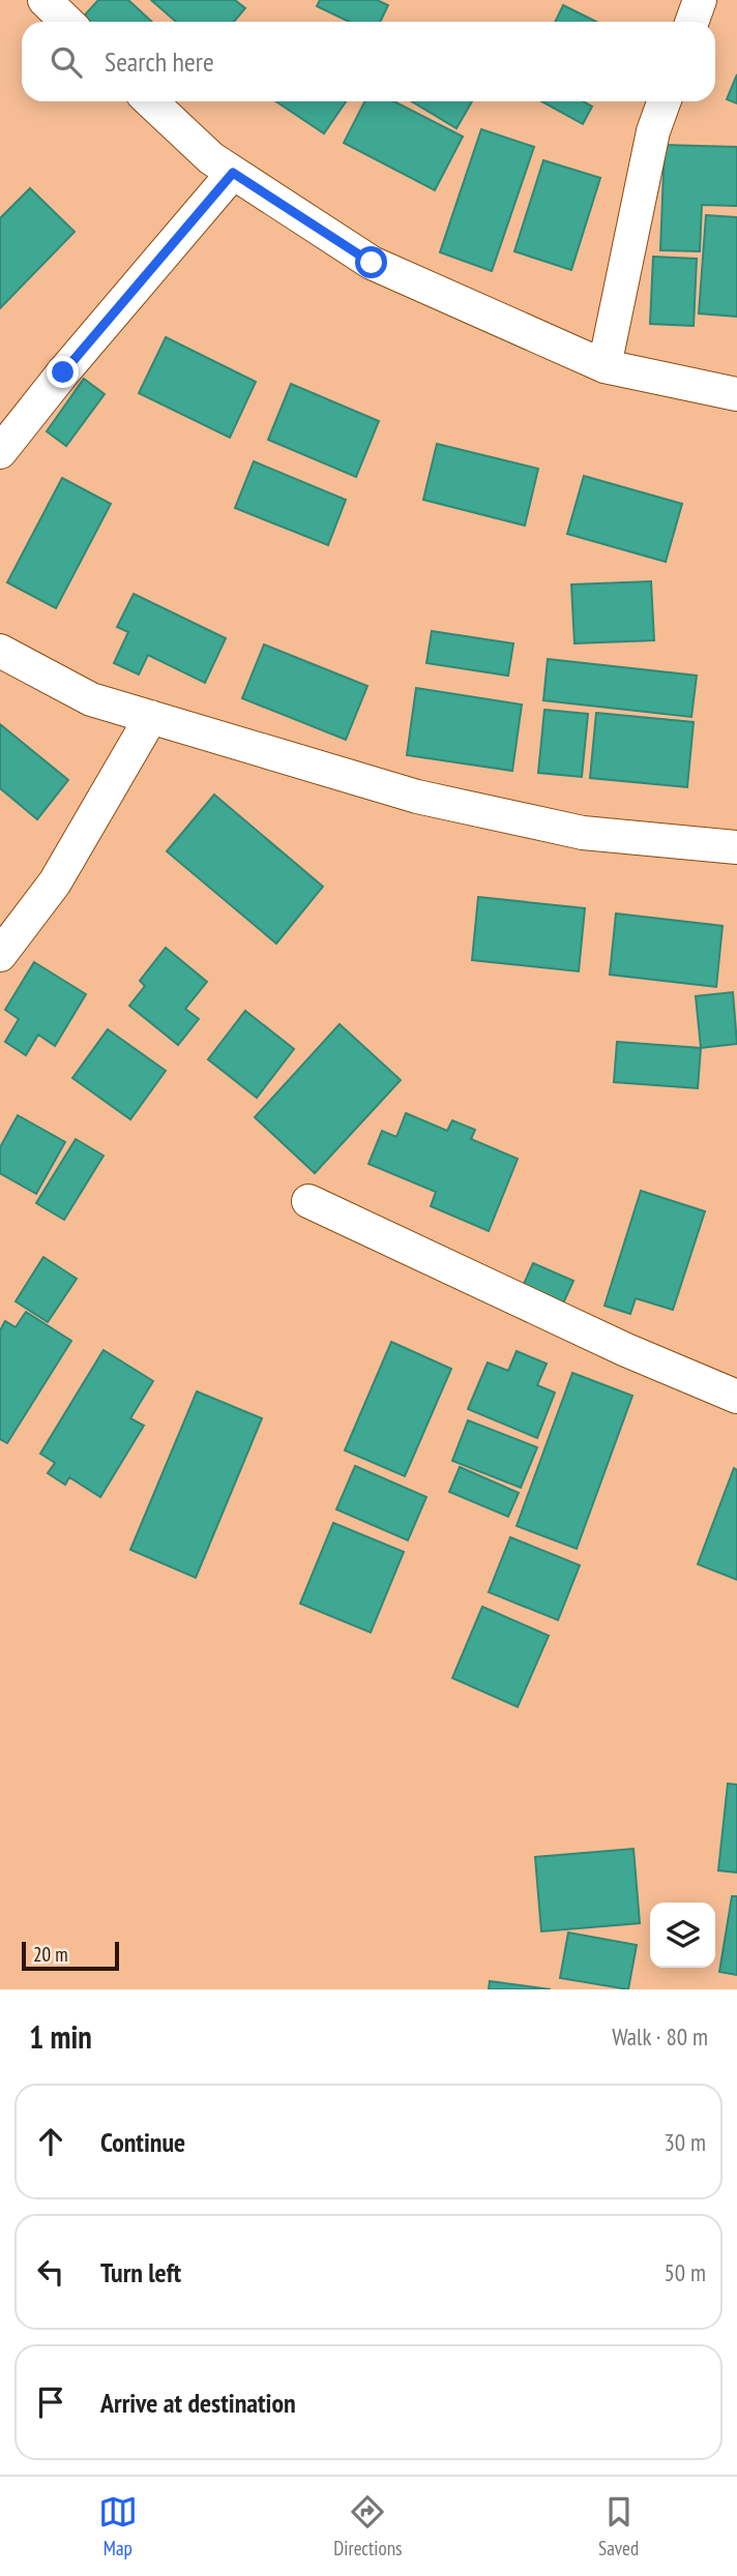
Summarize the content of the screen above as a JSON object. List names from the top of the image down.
{
  "scale_bar": "20 m",
  "page": {
    "search": "Search here",
    "scale": "20 m",
    "heading": ["1 min", "Walk · 80 m"],
    "list": [
      ["Continue", "30 m"],
      ["Turn left", "50 m"],
      "Arrive at destination"
    ],
    "nav": ["Map", "Directions", "Saved"]
  }
}
